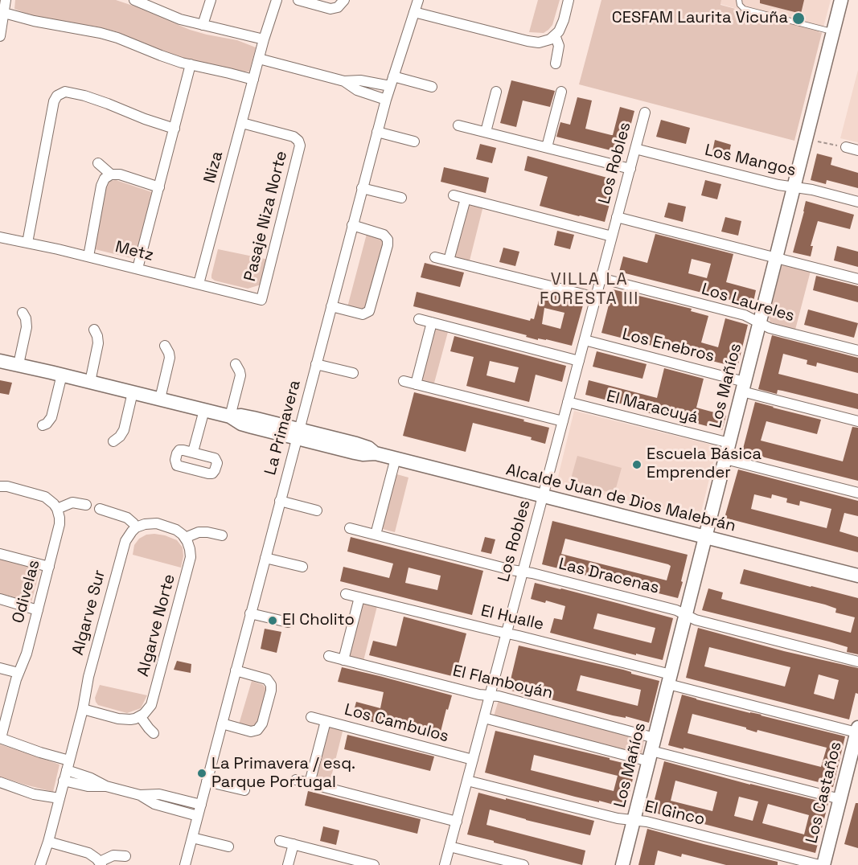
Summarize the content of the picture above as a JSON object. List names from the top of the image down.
{
  "streets": {
    "street": [
      "Los Mangos",
      "Los Robles",
      "Niza",
      "Pasaje Niza Norte",
      "Metz",
      "Los Laureles",
      "Los Enebros",
      "Los Mañíos",
      "El Maracuyá",
      "La Primavera",
      "Alcalde Juan de Dios Malebrán",
      "Las Dracenas",
      "Odivelas",
      "Algarve Sur",
      "El Hualle",
      "Algarve Norte",
      "El Flamboyán",
      "Los Cambulos",
      "Los Castaños",
      "El Ginco"
    ]
  },
  "crossings": [
    ["Los Mangos", "Los Robles"],
    ["Los Mangos", "Los Mañíos"],
    ["Los Robles", "Los Laureles"],
    ["Los Robles", "Los Enebros"],
    ["Los Robles", "El Maracuyá"],
    ["Los Robles", "Alcalde Juan de Dios Malebrán"],
    ["Los Robles", "Las Dracenas"],
    ["Los Robles", "El Hualle"],
    ["Los Robles", "El Flamboyán"],
    ["Los Robles", "Los Cambulos"],
    ["Los Robles", "El Ginco"],
    ["Niza", "Pasaje Niza Norte"],
    ["Niza", "Metz"],
    ["Pasaje Niza Norte", "Metz"],
    ["Los Laureles", "Los Mañíos"],
    ["Los Enebros", "Los Mañíos"],
    ["Los Mañíos", "El Maracuyá"],
    ["Los Mañíos", "Alcalde Juan de Dios Malebrán"],
    ["Los Mañíos", "Las Dracenas"],
    ["Los Mañíos", "El Hualle"],
    ["Los Mañíos", "El Flamboyán"],
    ["Los Mañíos", "El Ginco"],
    ["La Primavera", "Alcalde Juan de Dios Malebrán"],
    ["El Hualle", "Los Castaños"]
  ],
  "districts": ["VILLA LA FORESTA III"],
  "places": [
    "CESFAM Laurita Vicuña",
    "Escuela Básica Emprender",
    "El Cholito",
    "La Primavera / esq. Parque Portugal"
  ]
}
